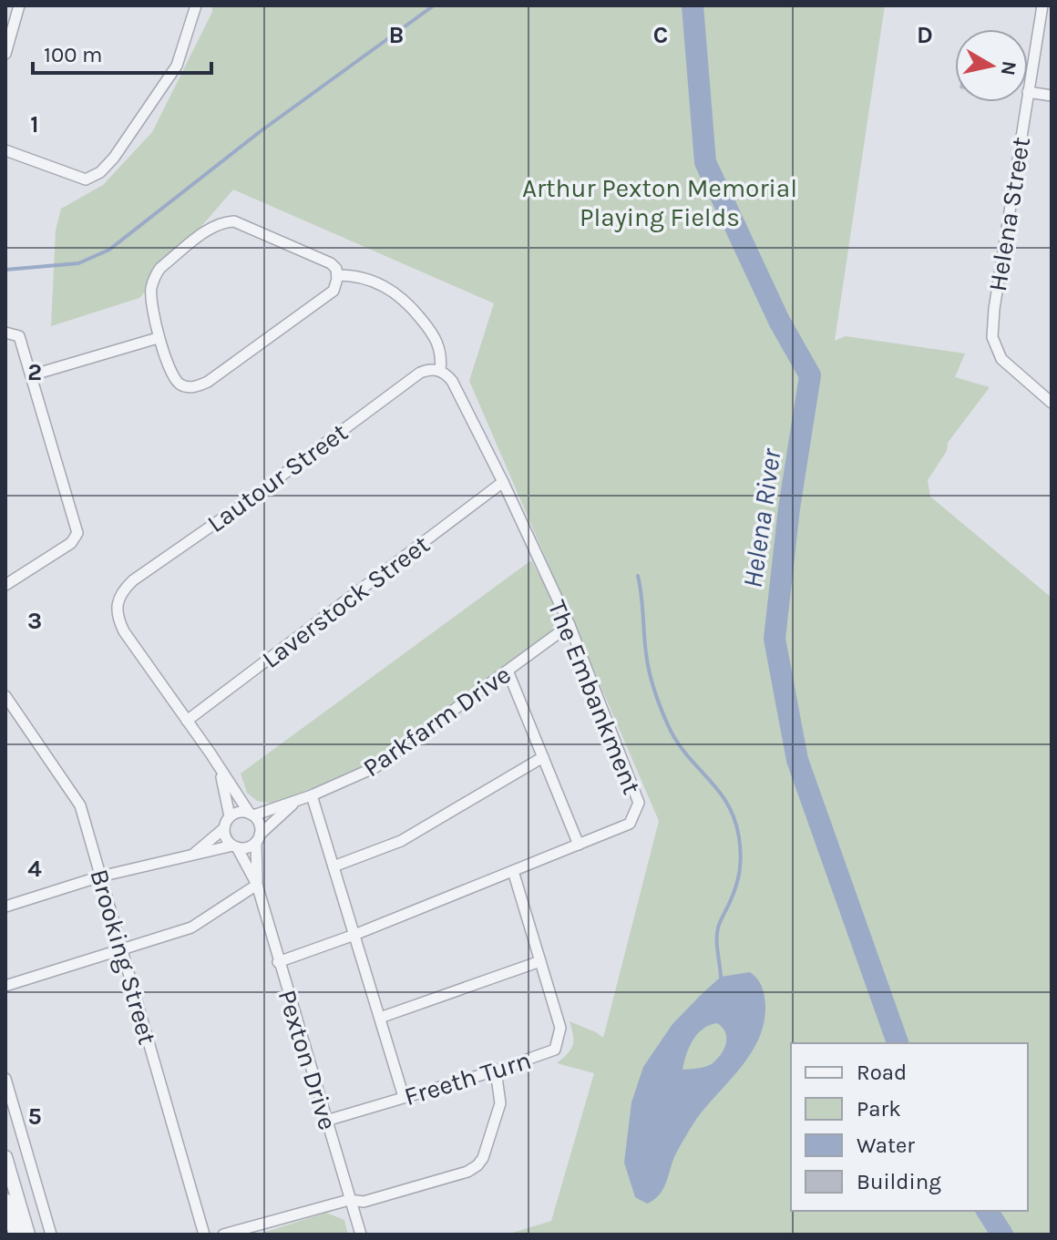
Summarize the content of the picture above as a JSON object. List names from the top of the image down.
{
  "streets": {
    "street": [
      "Helena Street",
      "Lautour Street",
      "Laverstock Street",
      "The Embankment",
      "Parkfarm Drive",
      "Brooking Street",
      "Pexton Drive",
      "Freeth Turn"
    ]
  },
  "crossings": [
    ["Lautour Street", "Laverstock Street"],
    ["Lautour Street", "The Embankment"],
    ["Laverstock Street", "The Embankment"],
    ["The Embankment", "Parkfarm Drive"],
    ["The Embankment", "Pexton Drive"],
    ["The Embankment", "Freeth Turn"],
    ["Parkfarm Drive", "Brooking Street"],
    ["Parkfarm Drive", "Pexton Drive"],
    ["Pexton Drive", "Freeth Turn"]
  ],
  "water": ["Helena River"],
  "parks": ["Arthur Pexton Memorial Playing Fields"],
  "legend": [
    "Road",
    "Park",
    "Water",
    "Building"
  ],
  "scale_bar": "100 m",
  "north": "right",
  "grid": {
    "columns": ["B", "C", "D"],
    "rows": [
      "1",
      "2",
      "3",
      "4",
      "5"
    ]
  }
}
